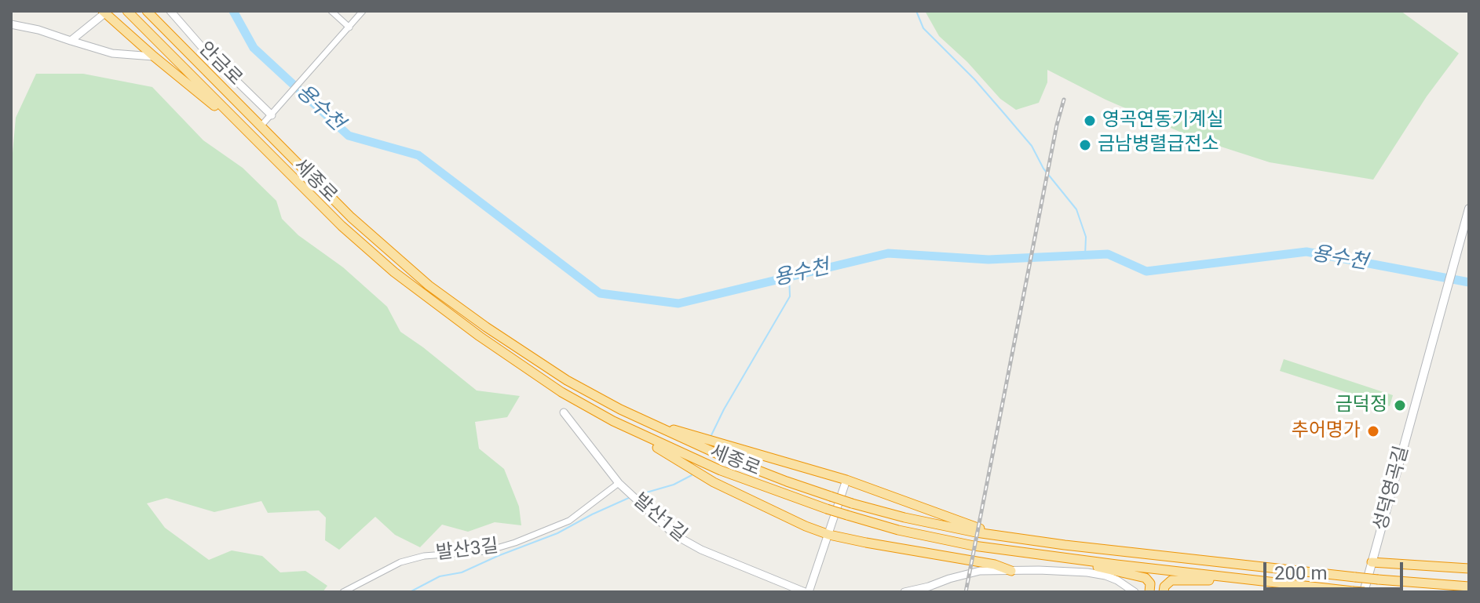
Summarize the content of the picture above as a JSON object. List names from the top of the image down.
{
  "streets": {
    "highway": ["세종로"],
    "main road": ["성덕영곡길"],
    "street": ["안금로", "발산1길", "발산3길"]
  },
  "crossings": [
    ["세종로", "성덕영곡길"],
    ["발산1길", "발산3길"]
  ],
  "water": ["용수천"],
  "places": [
    "영곡연동기계실",
    "금남병렬급전소",
    "금덕정",
    "추어명가"
  ],
  "scale_bar": "200 m"
}
